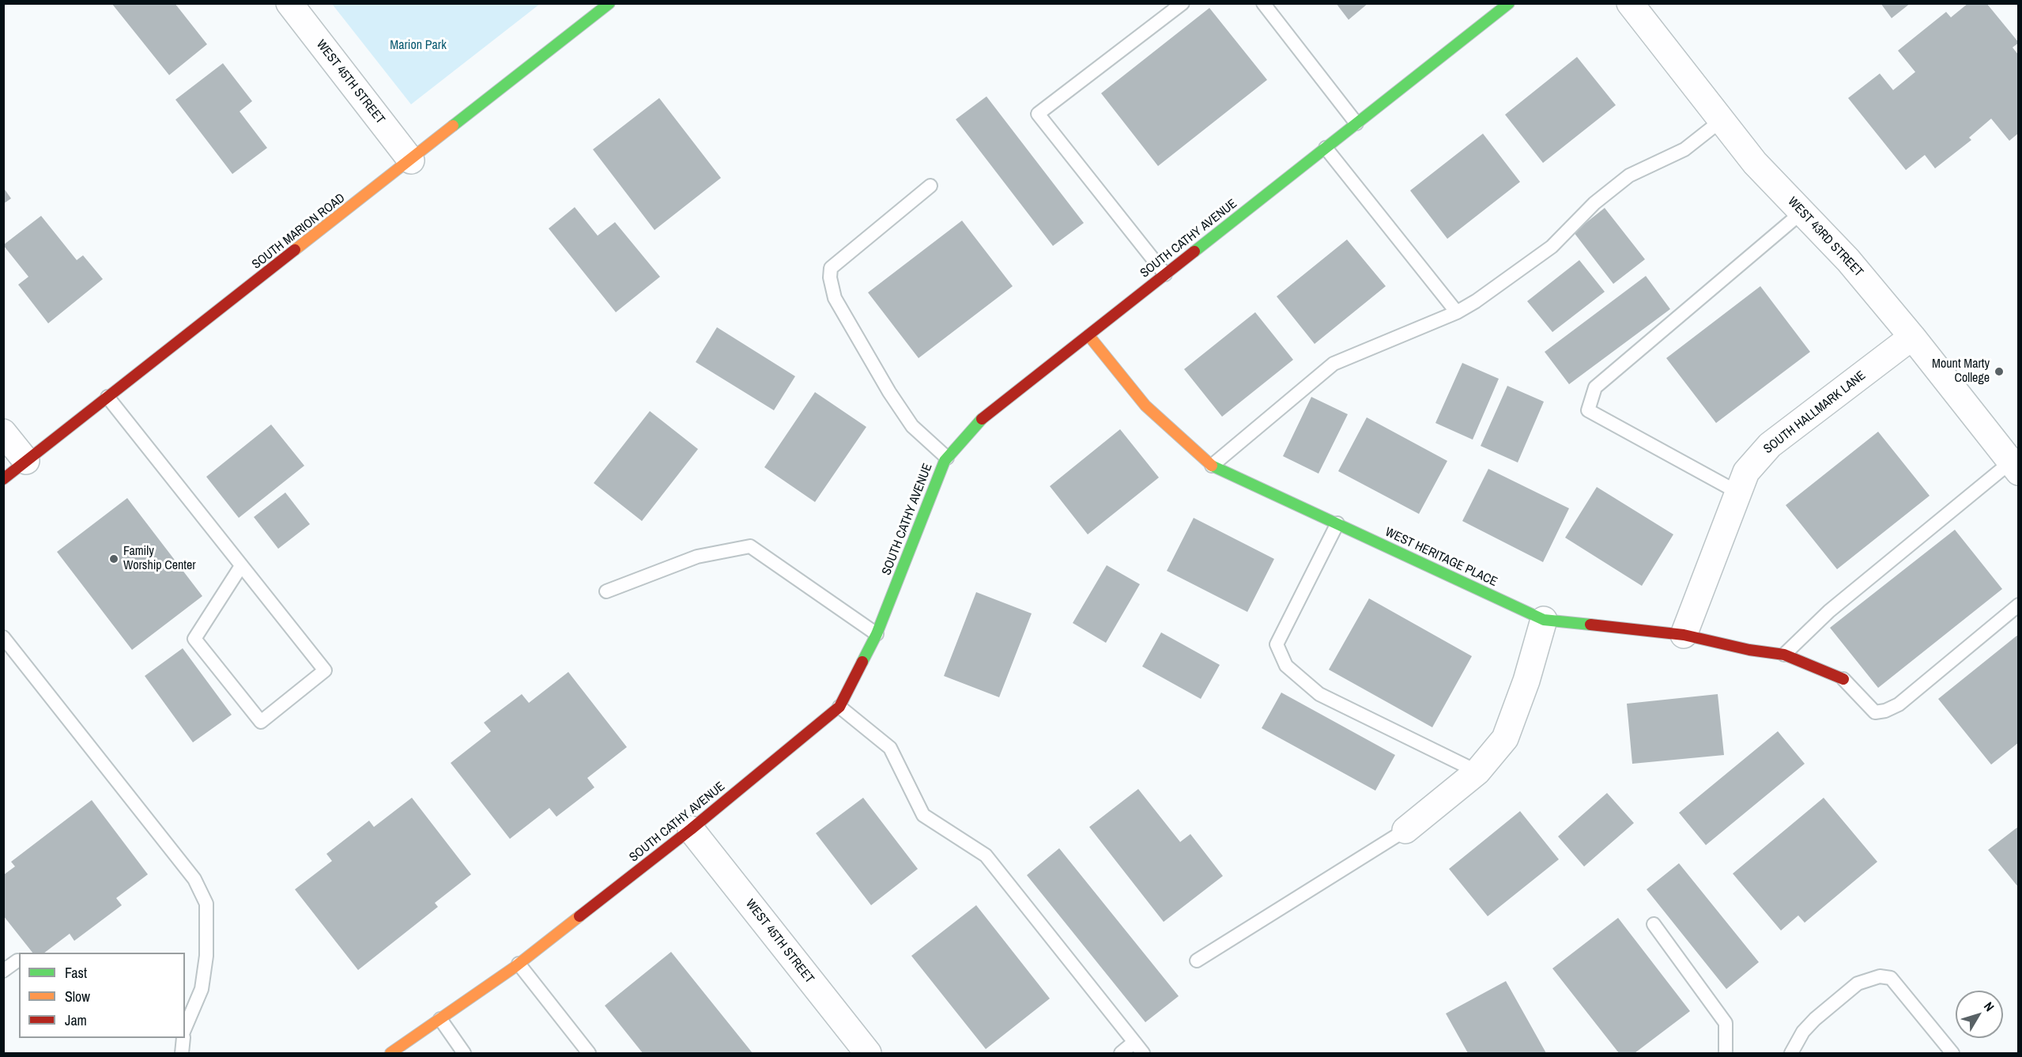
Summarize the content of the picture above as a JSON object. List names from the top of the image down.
{
  "streets": {
    "street": [
      "WEST 45TH STREET",
      "SOUTH MARION ROAD",
      "WEST 43RD STREET",
      "SOUTH CATHY AVENUE",
      "SOUTH HALLMARK LANE",
      "WEST HERITAGE PLACE"
    ]
  },
  "crossings": [
    ["WEST 45TH STREET", "SOUTH MARION ROAD"],
    ["WEST 45TH STREET", "SOUTH CATHY AVENUE"],
    ["WEST 43RD STREET", "SOUTH HALLMARK LANE"],
    ["SOUTH CATHY AVENUE", "WEST HERITAGE PLACE"],
    ["SOUTH HALLMARK LANE", "WEST HERITAGE PLACE"]
  ],
  "parks": ["Marion Park"],
  "places": ["Mount Marty College", "Family Worship Center"],
  "legend": ["Fast", "Slow", "Jam"],
  "north": "top right"
}
